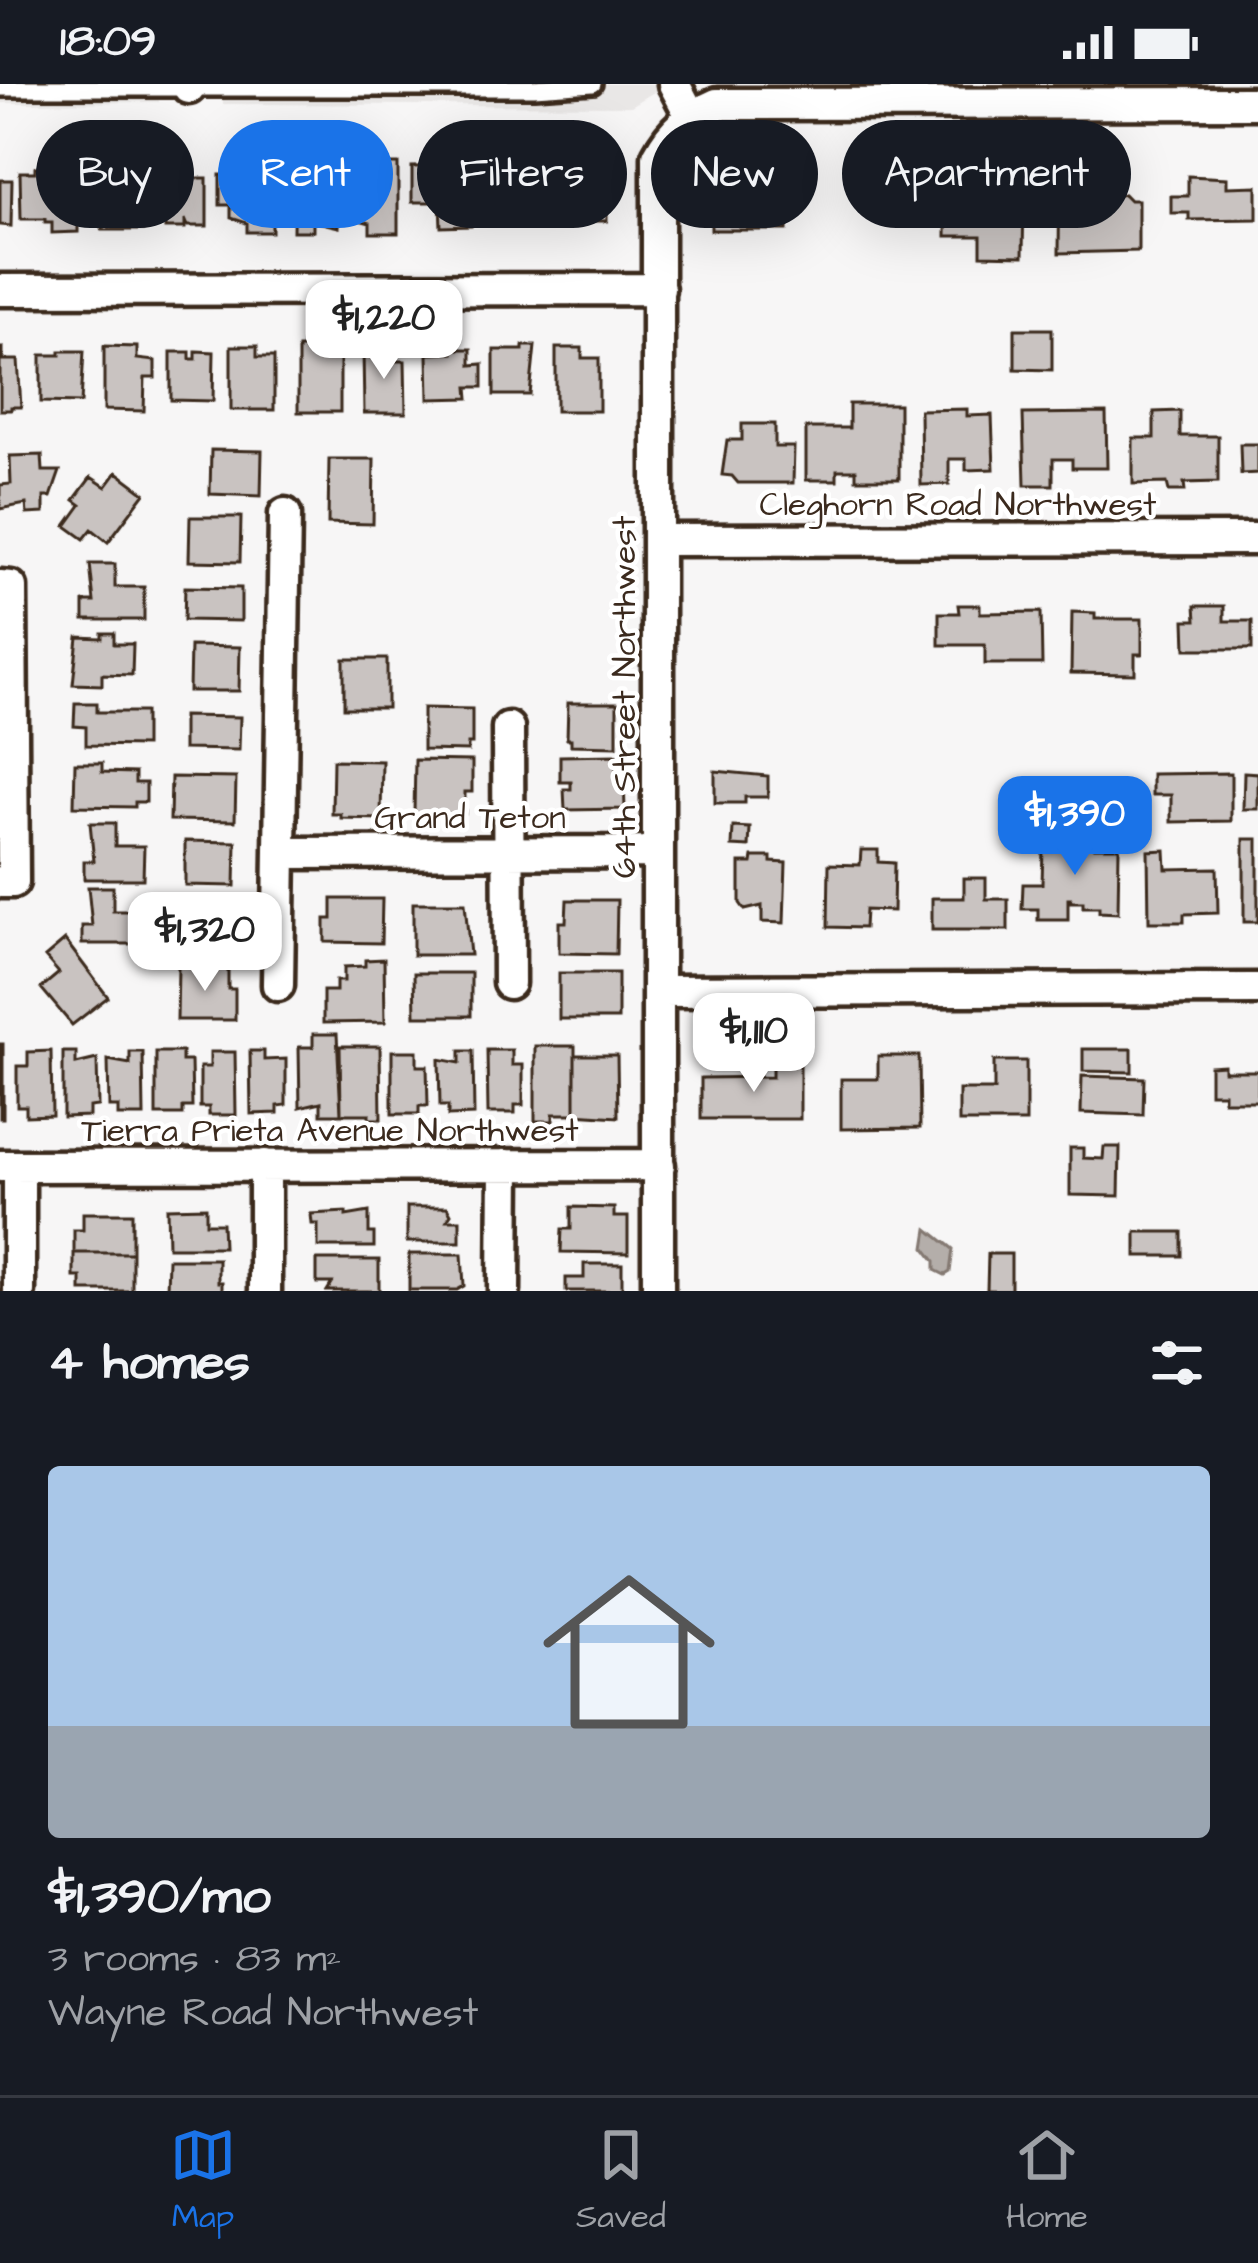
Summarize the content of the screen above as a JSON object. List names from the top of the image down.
{
  "streets": {
    "street": [
      "Cleghorn Road Northwest",
      "64th Street Northwest",
      "Grand Teton",
      "Tierra Prieta Avenue Northwest"
    ]
  },
  "crossings": [
    ["Cleghorn Road Northwest", "64th Street Northwest"],
    ["64th Street Northwest", "Grand Teton"],
    ["64th Street Northwest", "Tierra Prieta Avenue Northwest"]
  ],
  "page": {
    "status": "18:09",
    "chip": [
      "Buy",
      "Rent",
      "Filters",
      "New",
      "Apartment"
    ],
    "price": [
      "$1,220",
      "$1,390",
      "$1,320",
      "$1,110"
    ],
    "heading": "4 homes",
    "list": [
      {
        "name": "$1,390/mo",
        "note": "3 rooms · 83 m² · Wayne Road Northwest"
      }
    ],
    "tabs": ["Map", "Saved", "Home"]
  }
}
